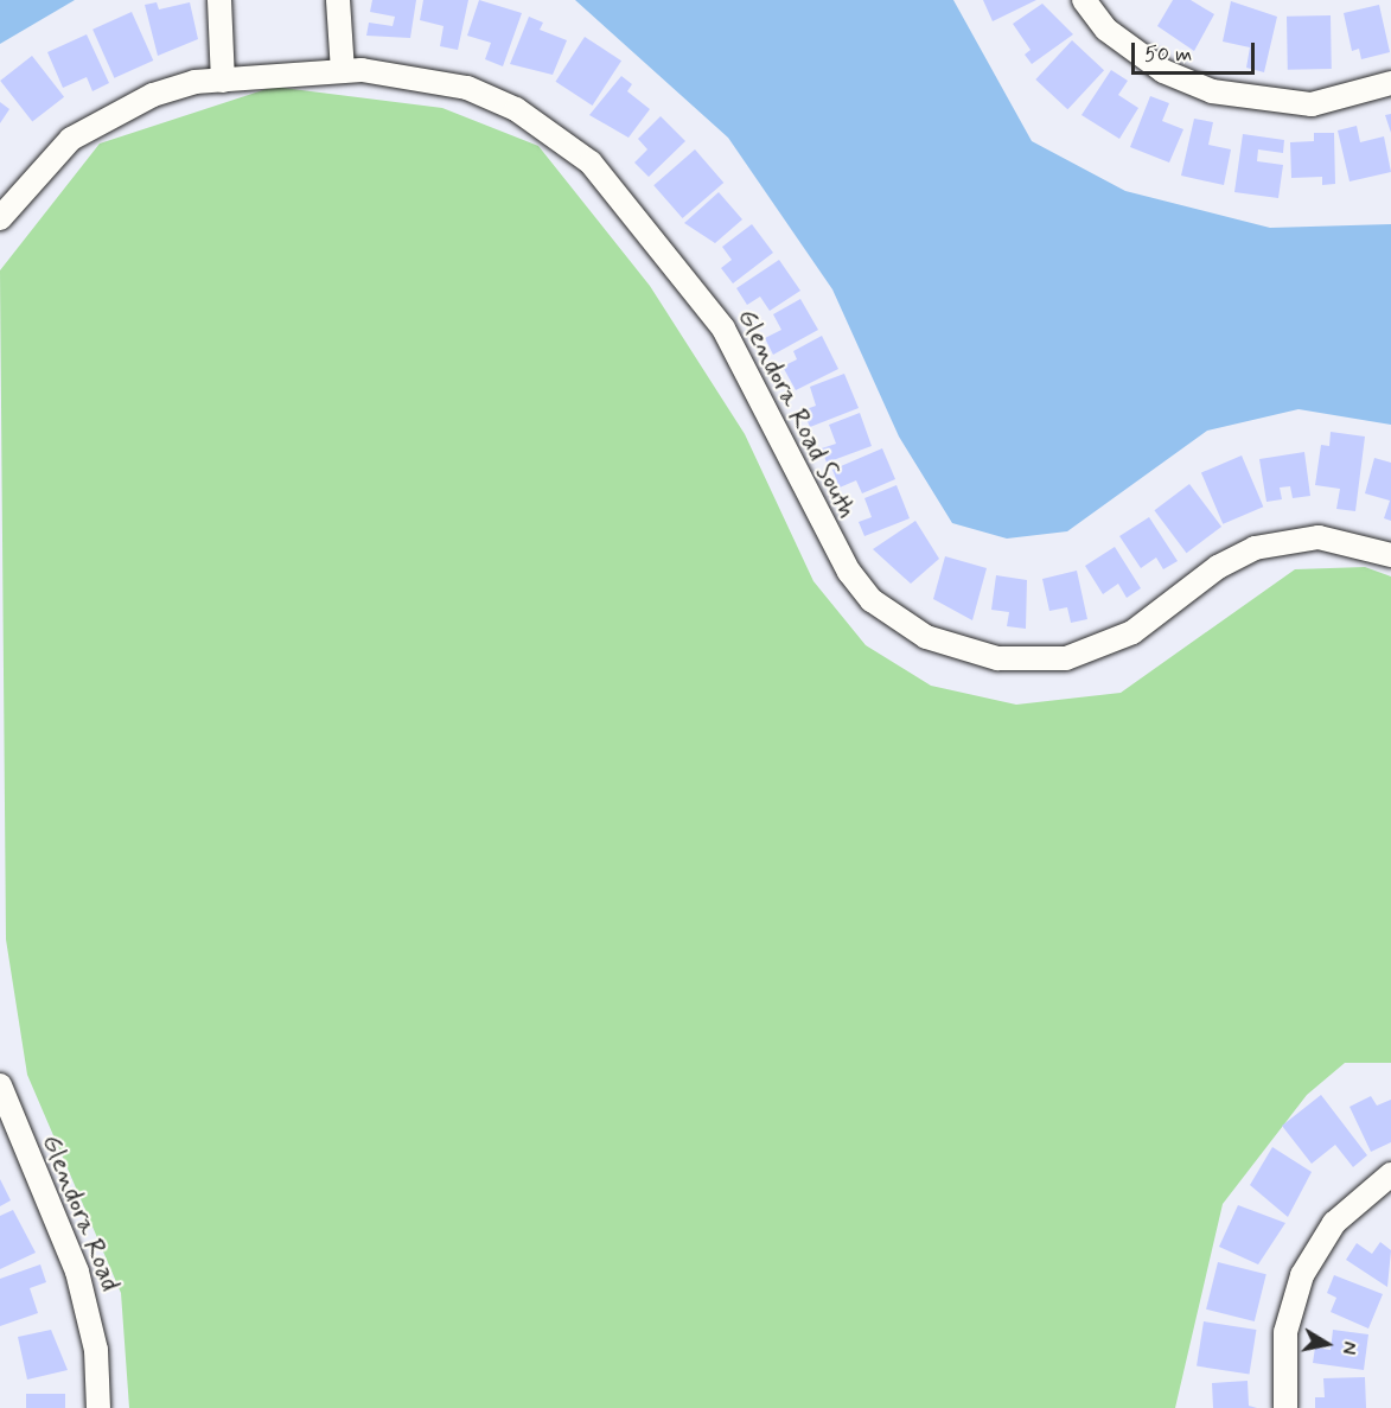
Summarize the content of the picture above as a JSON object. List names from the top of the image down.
{
  "streets": {
    "street": ["Glendora Road South", "Glendora Road"]
  },
  "scale_bar": "50 m",
  "north": "right"
}
